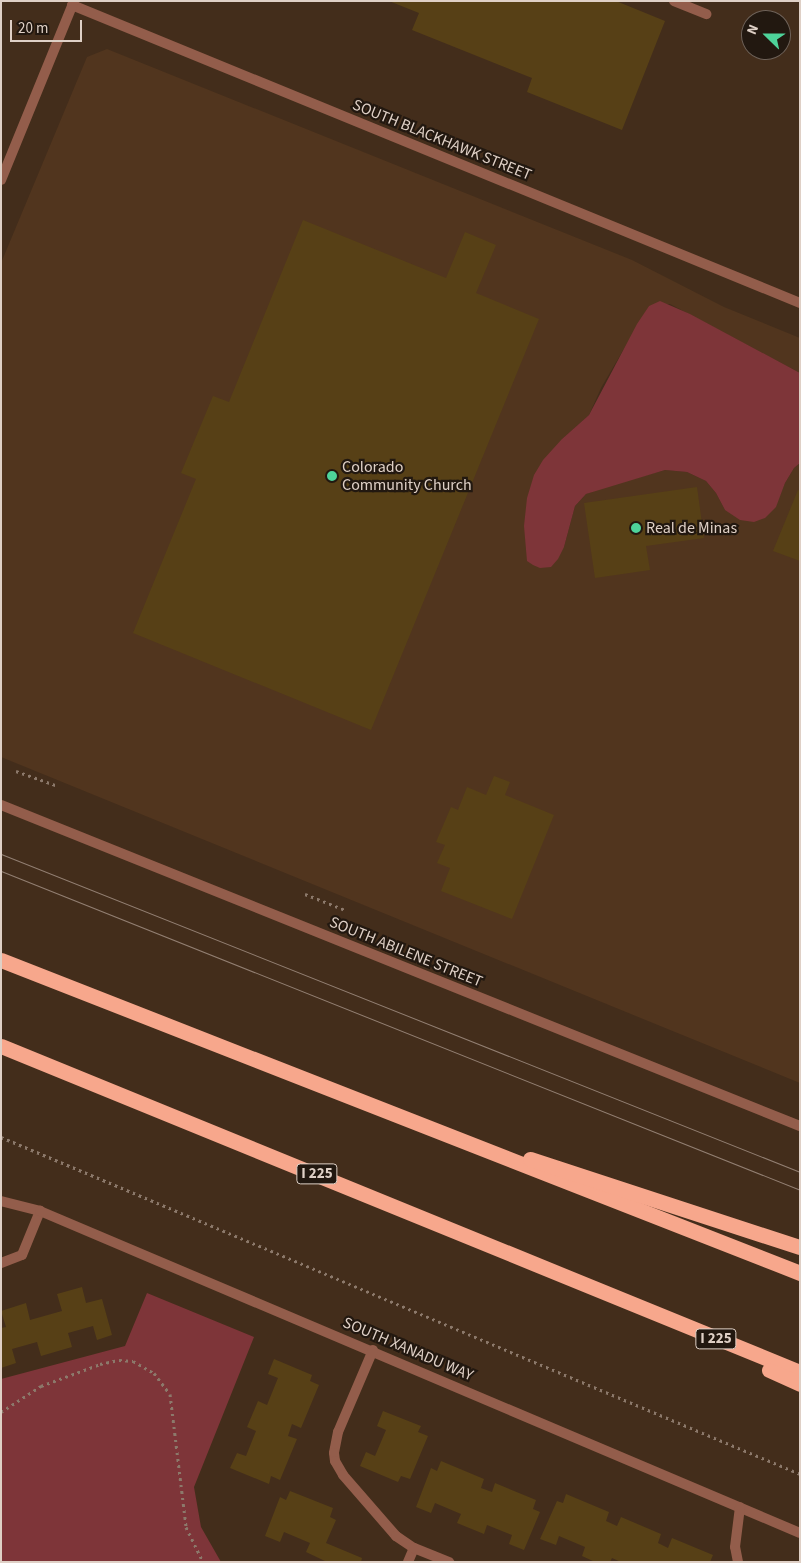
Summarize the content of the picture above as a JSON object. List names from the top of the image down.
{
  "streets": {
    "highway": ["I 225"],
    "street": ["SOUTH BLACKHAWK STREET", "SOUTH ABILENE STREET", "SOUTH XANADU WAY"]
  },
  "places": ["Colorado Community Church", "Real de Minas"],
  "scale_bar": "20 m",
  "north": "left"
}
